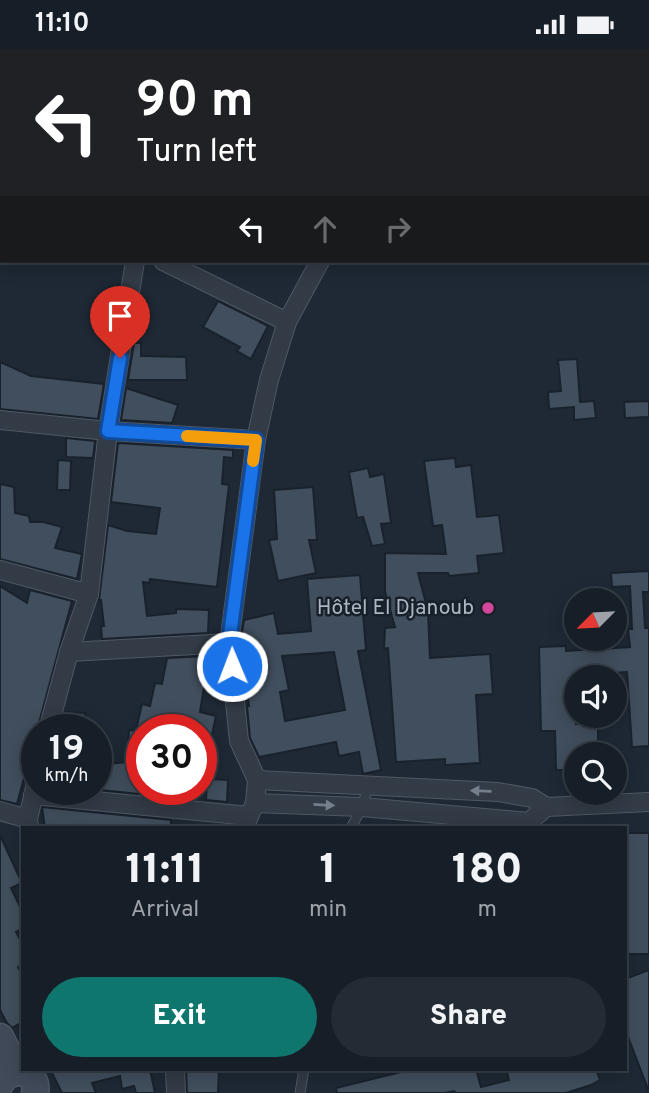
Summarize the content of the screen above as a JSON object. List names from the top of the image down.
{
  "places": ["Hôtel El Djanoub"],
  "north": "bottom left",
  "page": {
    "status": "11:10",
    "turn": ["90 m", "Turn left"],
    "speed": "19 km/h",
    "limit": "30",
    "eta": [
      "11:11",
      "Arrival",
      "1",
      "min",
      "180",
      "m"
    ],
    "buttons": ["Exit", "Share"]
  }
}
